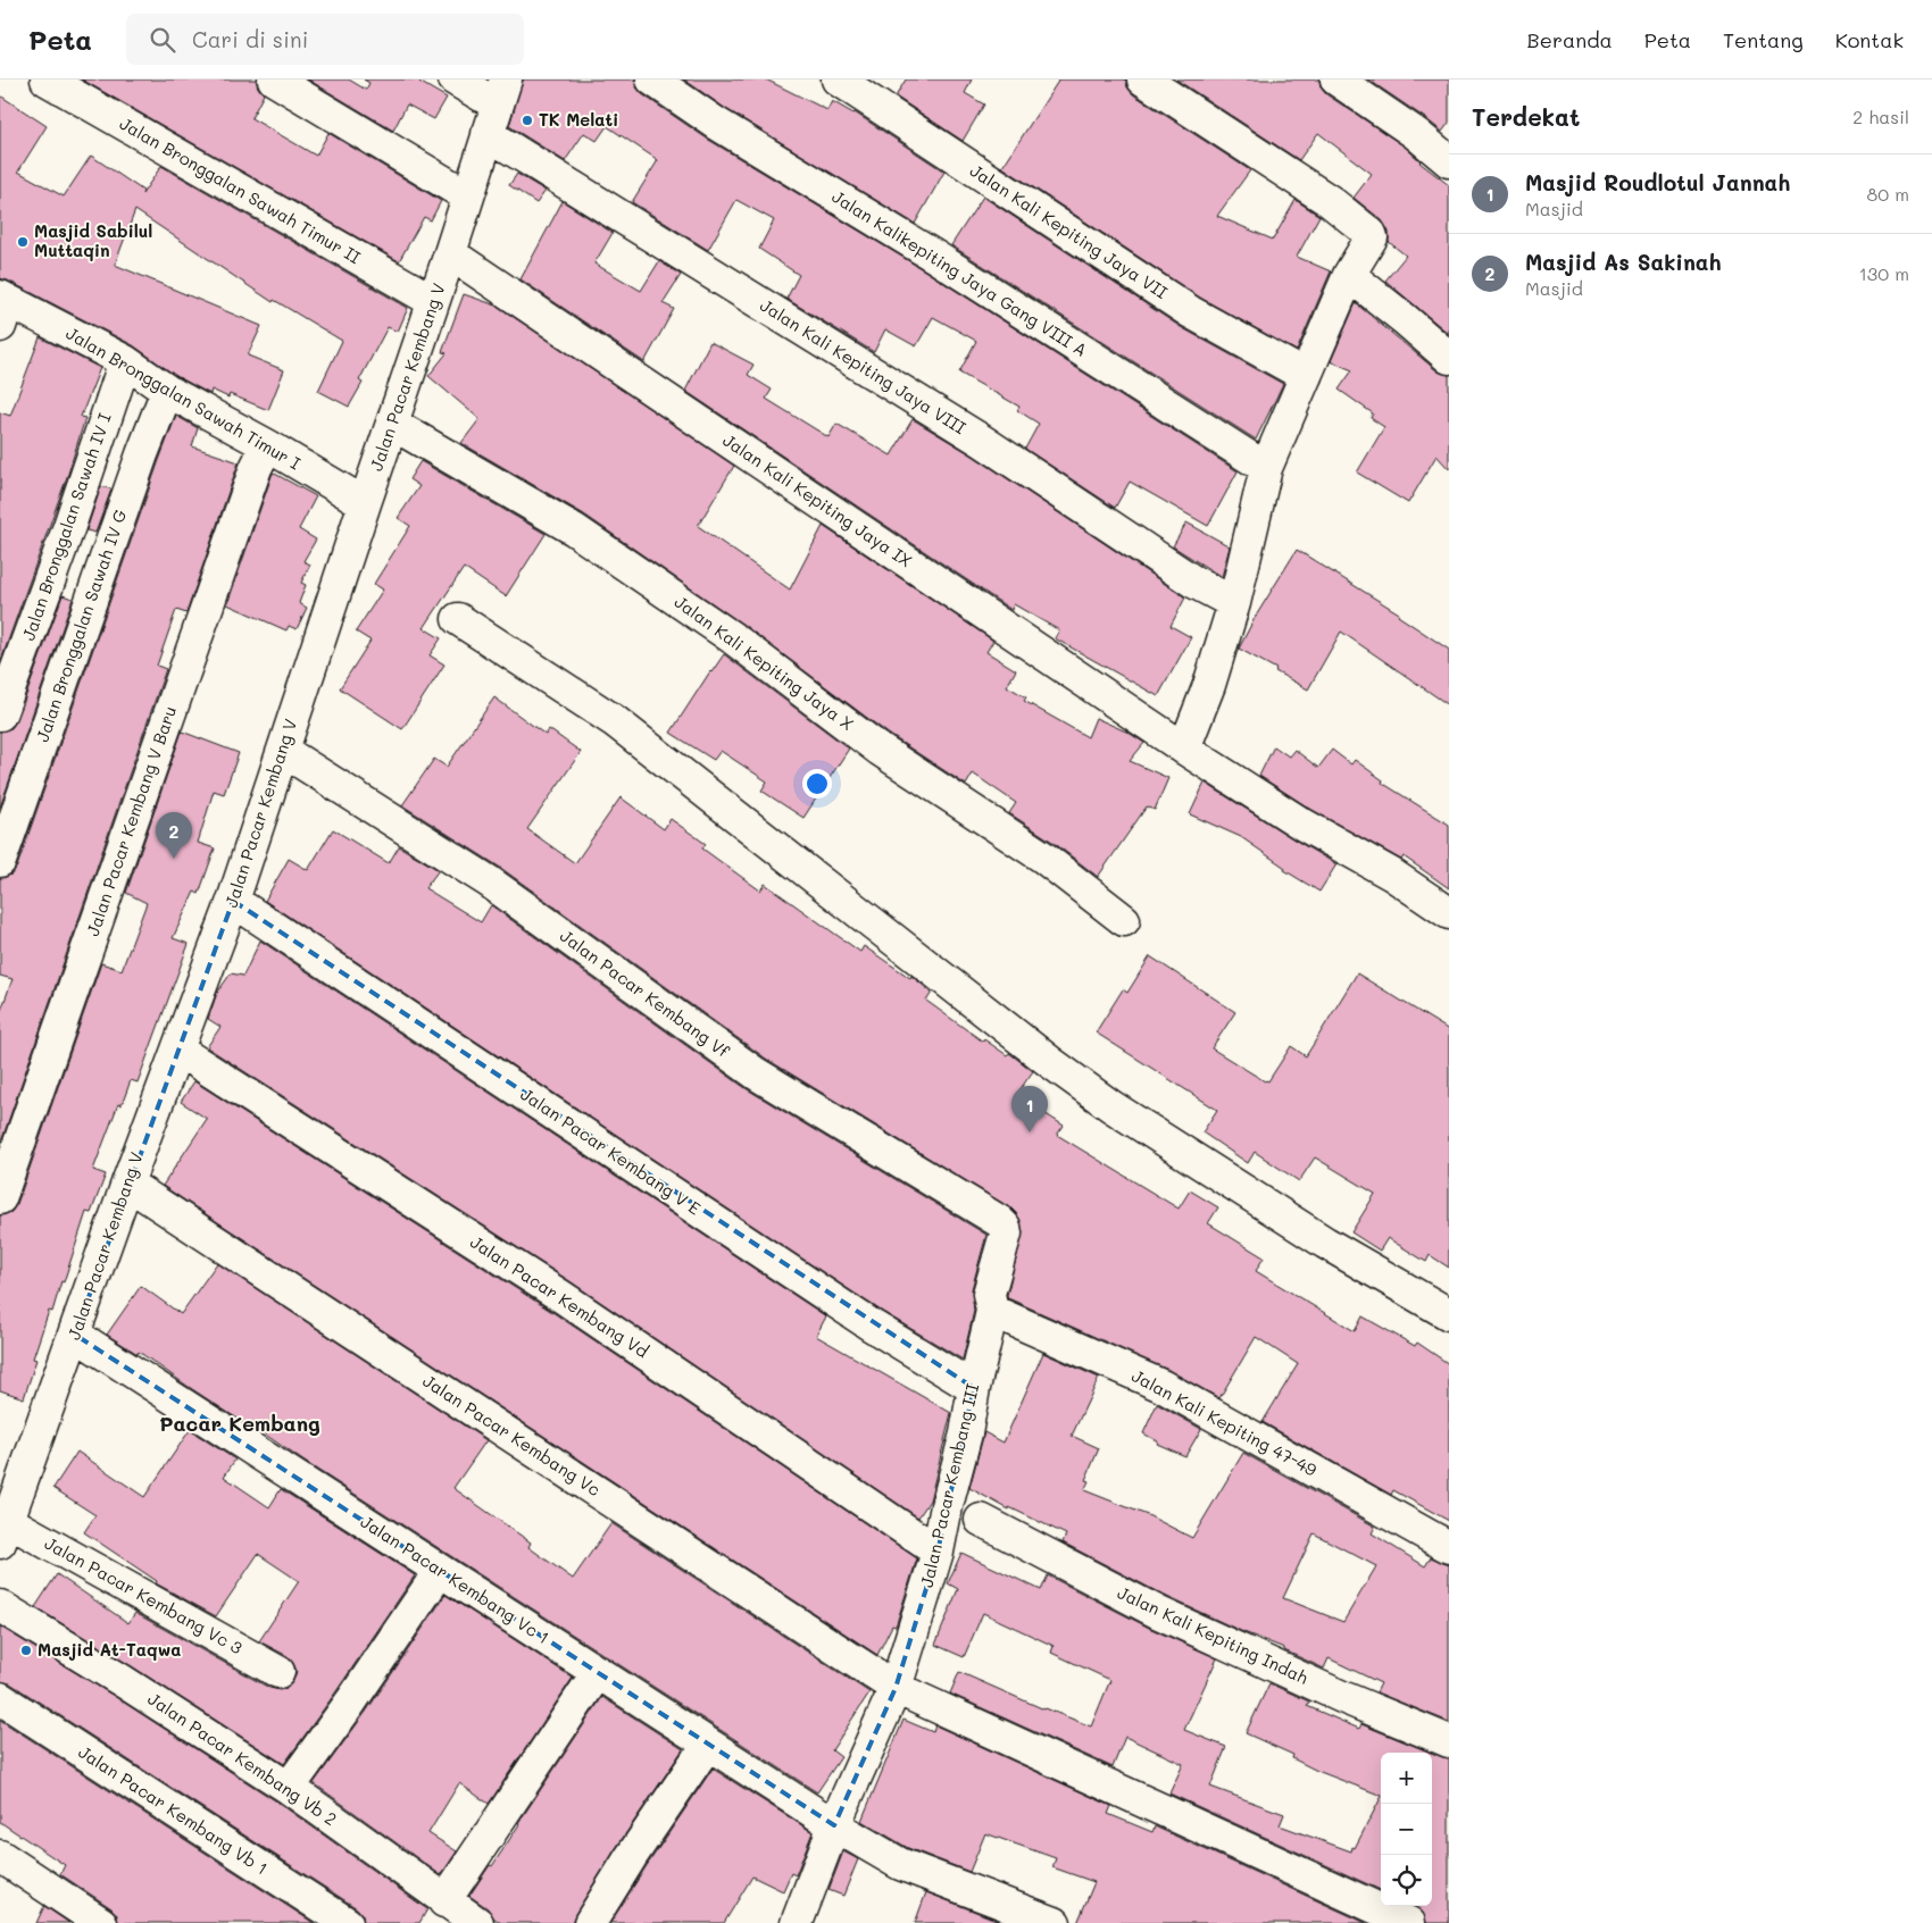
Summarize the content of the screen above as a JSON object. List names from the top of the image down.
{
  "streets": {
    "street": [
      "Jalan Bronggalan Sawah Timur II",
      "Jalan Kali Kepiting Jaya VII",
      "Jalan Kalikepiting Jaya Gang VIII A",
      "Jalan Kali Kepiting Jaya VIII",
      "Jalan Pacar Kembang V",
      "Jalan Bronggalan Sawah Timur I",
      "Jalan Kali Kepiting Jaya IX",
      "Jalan Bronggalan Sawah IV I",
      "Jalan Bronggalan Sawah IV G",
      "Jalan Kali Kepiting Jaya X",
      "Jalan Pacar Kembang V Baru",
      "Jalan Pacar Kembang Vf",
      "Jalan Pacar Kembang V E",
      "Jalan Pacar Kembang Vd",
      "Jalan Kali Kepiting 47-49",
      "Jalan Pacar Kembang Vc",
      "Jalan Pacar Kembang III",
      "Jalan Pacar Kembang Vc 1",
      "Jalan Pacar Kembang Vc 3",
      "Jalan Kali Kepiting Indah",
      "Jalan Pacar Kembang Vb 2",
      "Jalan Pacar Kembang Vb 1"
    ]
  },
  "crossings": [
    ["Jalan Bronggalan Sawah Timur II", "Jalan Pacar Kembang V"],
    ["Jalan Kali Kepiting Jaya VIII", "Jalan Pacar Kembang V"],
    ["Jalan Pacar Kembang V", "Jalan Bronggalan Sawah Timur I"],
    ["Jalan Pacar Kembang V", "Jalan Kali Kepiting Jaya IX"],
    ["Jalan Pacar Kembang V", "Jalan Kali Kepiting Jaya X"],
    ["Jalan Pacar Kembang V", "Jalan Pacar Kembang Vf"],
    ["Jalan Pacar Kembang V", "Jalan Pacar Kembang V E"],
    ["Jalan Pacar Kembang V", "Jalan Pacar Kembang Vd"],
    ["Jalan Pacar Kembang V", "Jalan Pacar Kembang Vc"],
    ["Jalan Pacar Kembang V", "Jalan Pacar Kembang Vc 1"],
    ["Jalan Pacar Kembang V", "Jalan Pacar Kembang Vc 3"],
    ["Jalan Bronggalan Sawah Timur I", "Jalan Bronggalan Sawah IV I"],
    ["Jalan Bronggalan Sawah Timur I", "Jalan Bronggalan Sawah IV G"],
    ["Jalan Bronggalan Sawah Timur I", "Jalan Pacar Kembang V Baru"],
    ["Jalan Pacar Kembang Vf", "Jalan Pacar Kembang III"],
    ["Jalan Pacar Kembang V E", "Jalan Pacar Kembang III"],
    ["Jalan Pacar Kembang Vd", "Jalan Pacar Kembang III"],
    ["Jalan Kali Kepiting 47-49", "Jalan Pacar Kembang III"],
    ["Jalan Pacar Kembang Vc", "Jalan Pacar Kembang III"],
    ["Jalan Pacar Kembang III", "Jalan Pacar Kembang Vc 1"]
  ],
  "districts": ["Pacar Kembang"],
  "places": ["TK Melati", "Masjid Sabilul Muttaqin", "Masjid At-Taqwa"],
  "page": {
    "header": "Peta",
    "search": "Cari di sini",
    "nav": [
      "Beranda",
      "Peta",
      "Tentang",
      "Kontak"
    ],
    "heading": ["Terdekat", "2 hasil"],
    "list": [
      {
        "mark": "1",
        "name": "Masjid Roudlotul Jannah",
        "note": "Masjid",
        "value": "80 m"
      },
      {
        "mark": "2",
        "name": "Masjid As Sakinah",
        "note": "Masjid",
        "value": "130 m"
      }
    ],
    "pins": ["2", "1"],
    "map_buttons": ["+", "−"]
  }
}
